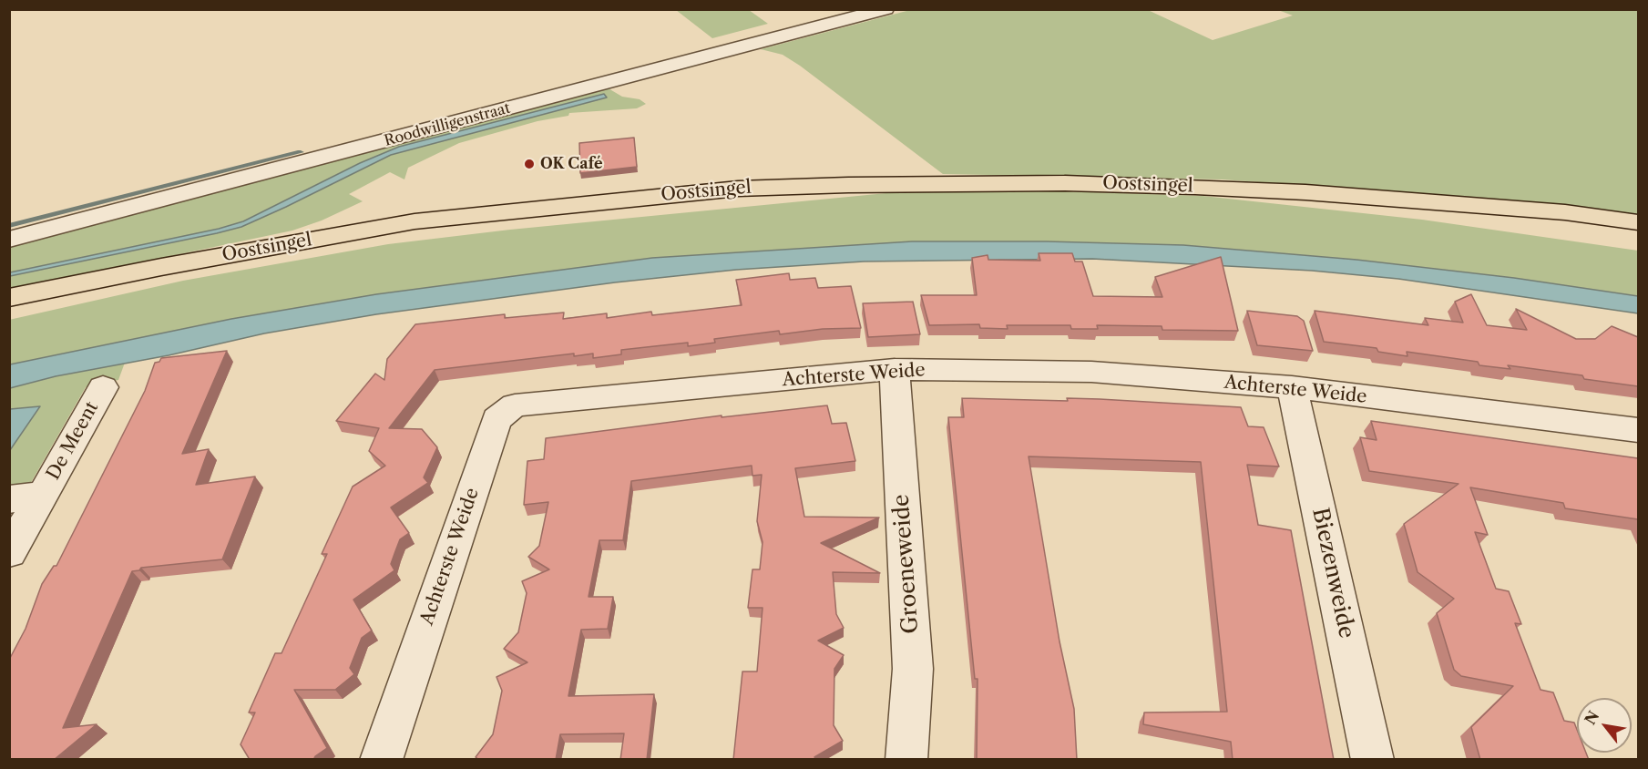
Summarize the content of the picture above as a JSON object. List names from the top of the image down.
{
  "streets": {
    "main road": ["Oostsingel"],
    "street": [
      "Roodwilligenstraat",
      "Achterste Weide",
      "De Meent",
      "Groeneweide",
      "Biezenweide"
    ]
  },
  "crossings": [
    ["Achterste Weide", "Groeneweide"],
    ["Achterste Weide", "Biezenweide"]
  ],
  "places": ["OK Café"],
  "north": "top left"
}
